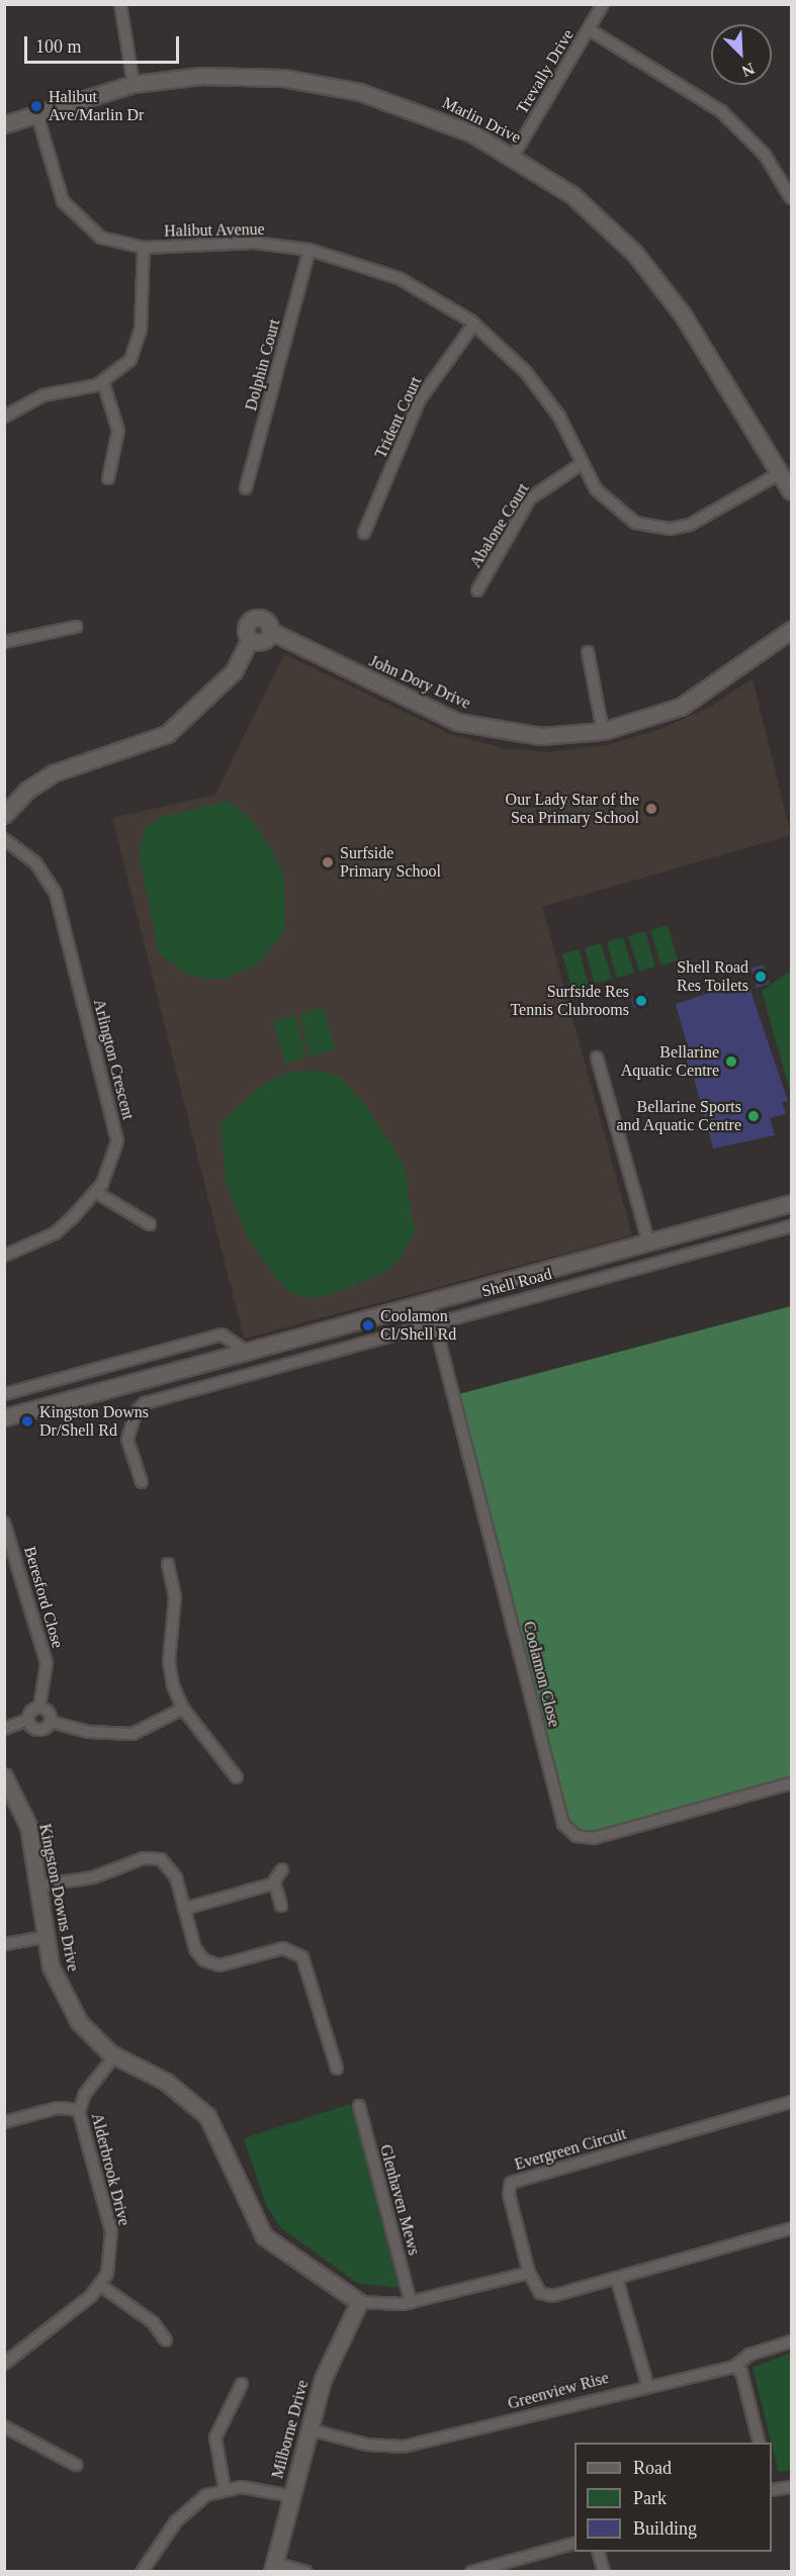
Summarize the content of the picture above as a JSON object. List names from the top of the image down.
{
  "streets": {
    "street": [
      "Trevally Drive",
      "Marlin Drive",
      "Halibut Avenue",
      "Dolphin Court",
      "Trident Court",
      "Abalone Court",
      "John Dory Drive",
      "Arlington Crescent",
      "Shell Road",
      "Beresford Close",
      "Coolamon Close",
      "Kingston Downs Drive",
      "Evergreen Circuit",
      "Alderbrook Drive",
      "Glenhaven Mews",
      "Greenview Rise",
      "Milborne Drive"
    ]
  },
  "crossings": [
    ["Trevally Drive", "Marlin Drive"],
    ["Marlin Drive", "Halibut Avenue"],
    ["Halibut Avenue", "Dolphin Court"],
    ["Halibut Avenue", "Trident Court"],
    ["Halibut Avenue", "Abalone Court"],
    ["Shell Road", "Coolamon Close"],
    ["Kingston Downs Drive", "Alderbrook Drive"],
    ["Kingston Downs Drive", "Milborne Drive"],
    ["Greenview Rise", "Milborne Drive"]
  ],
  "places": [
    "Halibut Ave/Marlin Dr",
    "Our Lady Star of the Sea Primary School",
    "Surfside Primary School",
    "Shell Road Res Toilets",
    "Surfside Res Tennis Clubrooms",
    "Bellarine Aquatic Centre",
    "Bellarine Sports and Aquatic Centre",
    "Coolamon Cl/Shell Rd",
    "Kingston Downs Dr/Shell Rd"
  ],
  "legend": ["Road", "Park", "Building"],
  "scale_bar": "100 m",
  "north": "bottom right"
}
